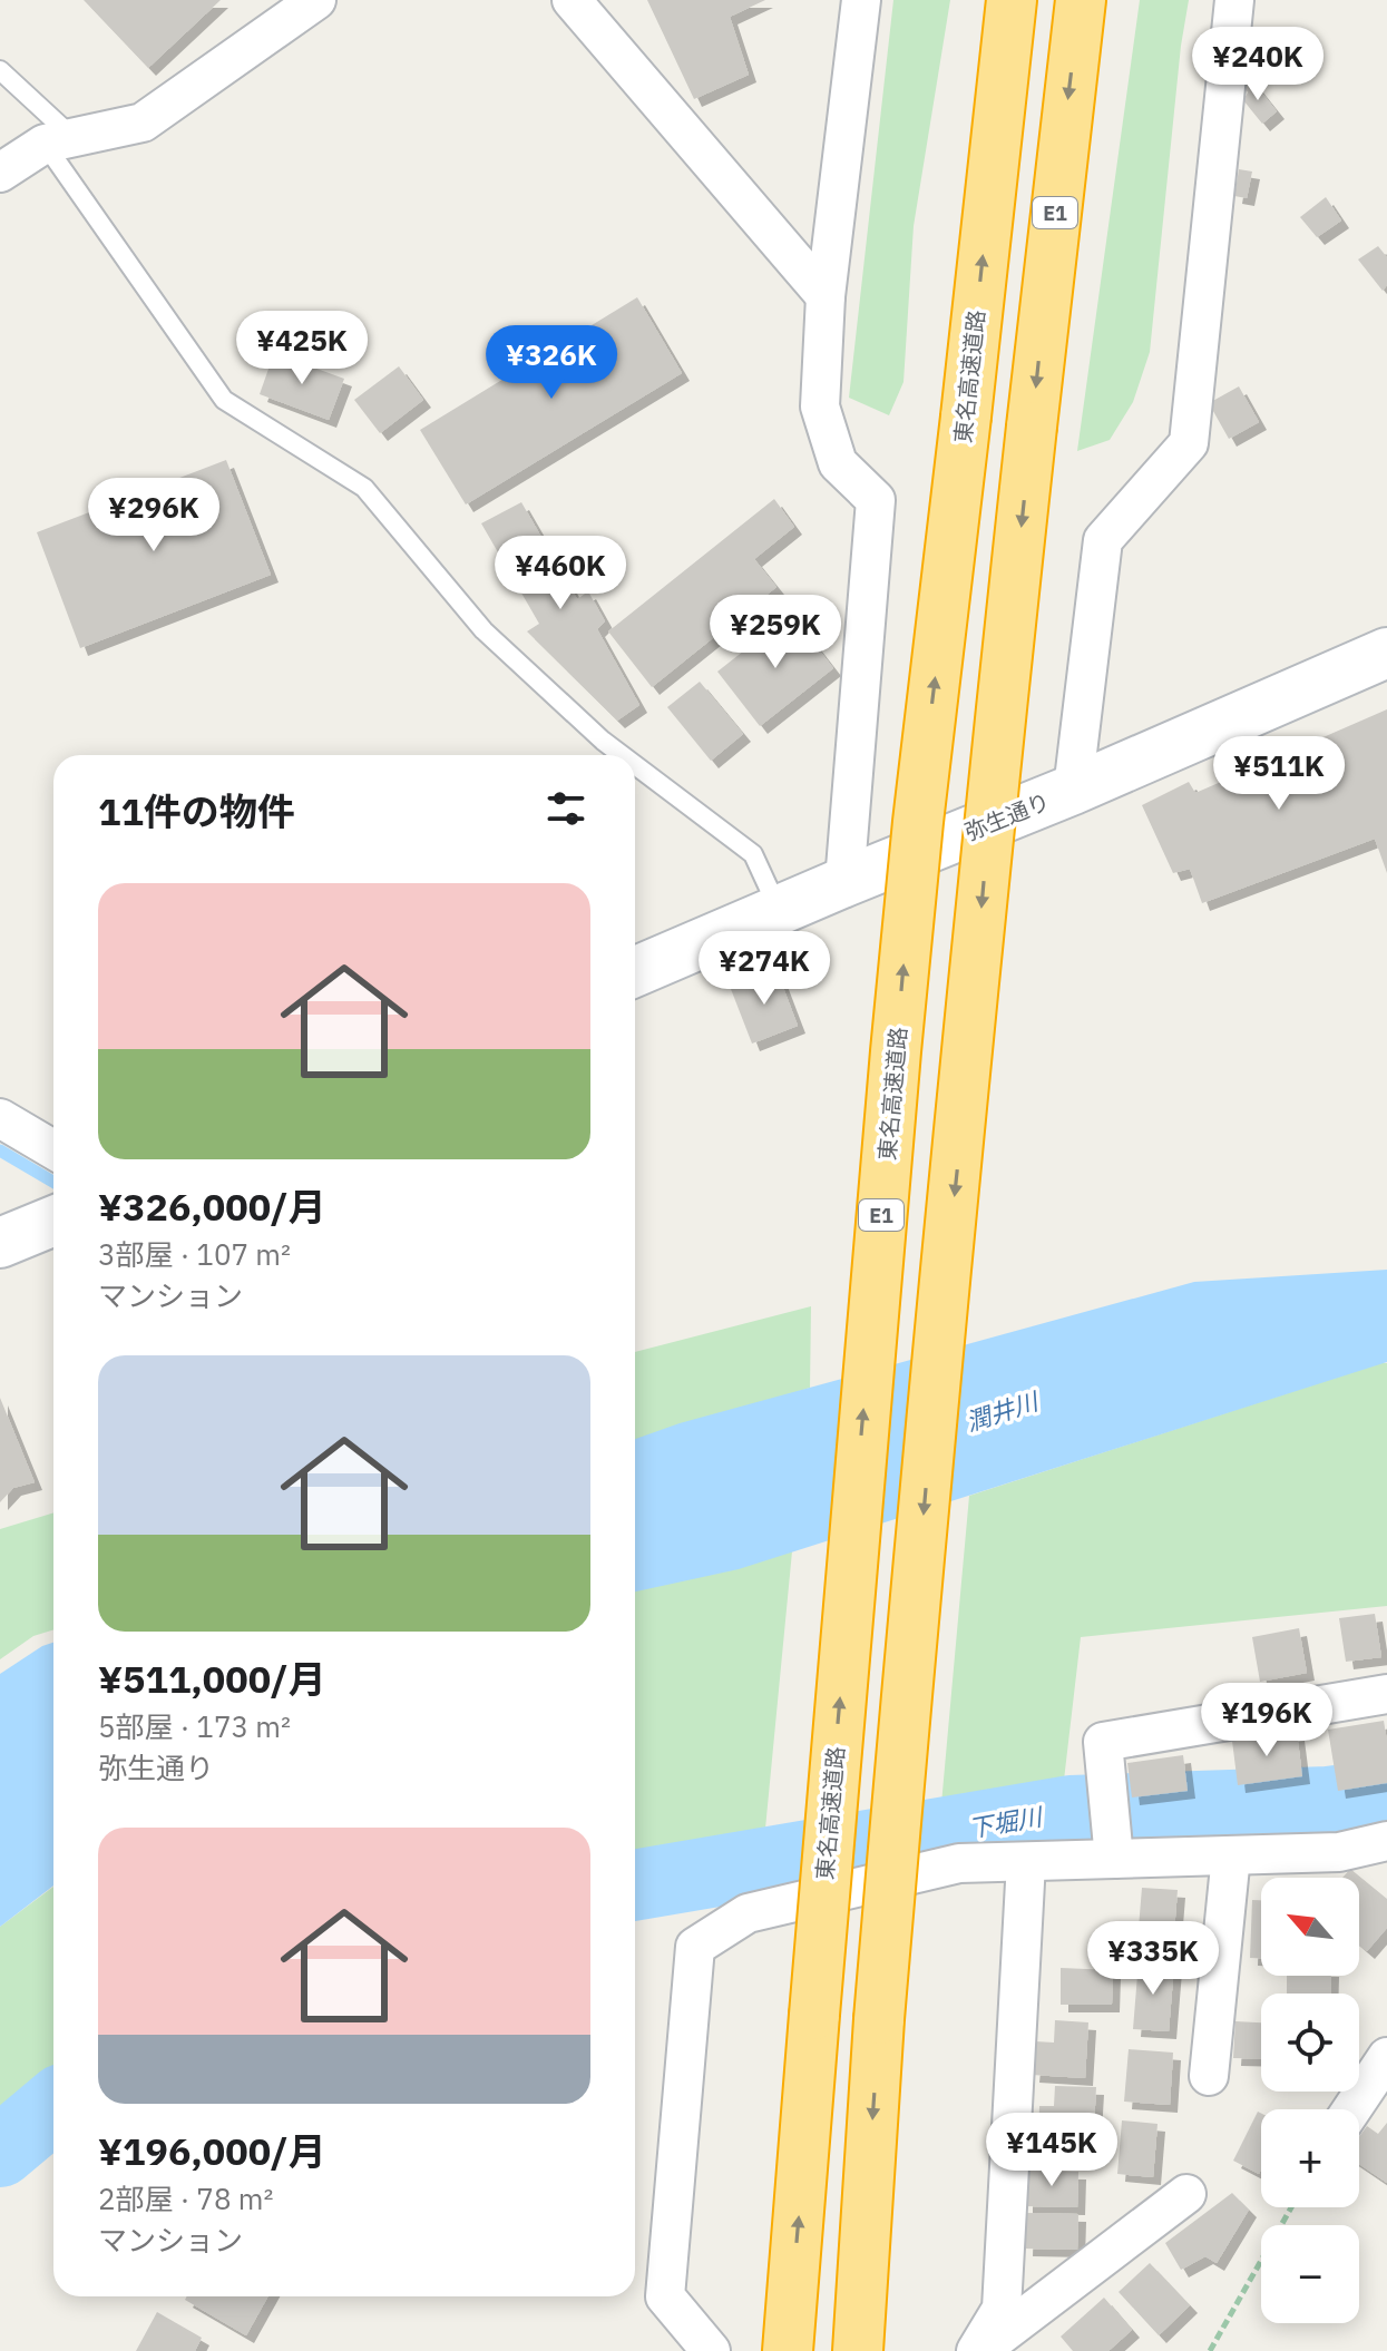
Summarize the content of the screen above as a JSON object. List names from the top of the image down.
{
  "streets": {
    "highway": ["E1", "東名高速道路"],
    "street": ["弥生通り"]
  },
  "water": ["潤井川", "下堀川"],
  "north": "top left",
  "page": {
    "price": [
      "¥240K",
      "¥425K",
      "¥326K",
      "¥296K",
      "¥460K",
      "¥259K",
      "¥511K",
      "¥274K",
      "¥196K",
      "¥335K",
      "¥145K"
    ],
    "heading": "11件の物件",
    "list": [
      {
        "name": "¥326,000/月",
        "note": "3部屋 · 107 m² · マンション"
      },
      {
        "name": "¥511,000/月",
        "note": "5部屋 · 173 m² · 弥生通り"
      },
      {
        "name": "¥196,000/月",
        "note": "2部屋 · 78 m² · マンション"
      }
    ],
    "map_buttons": ["+", "−"]
  }
}
